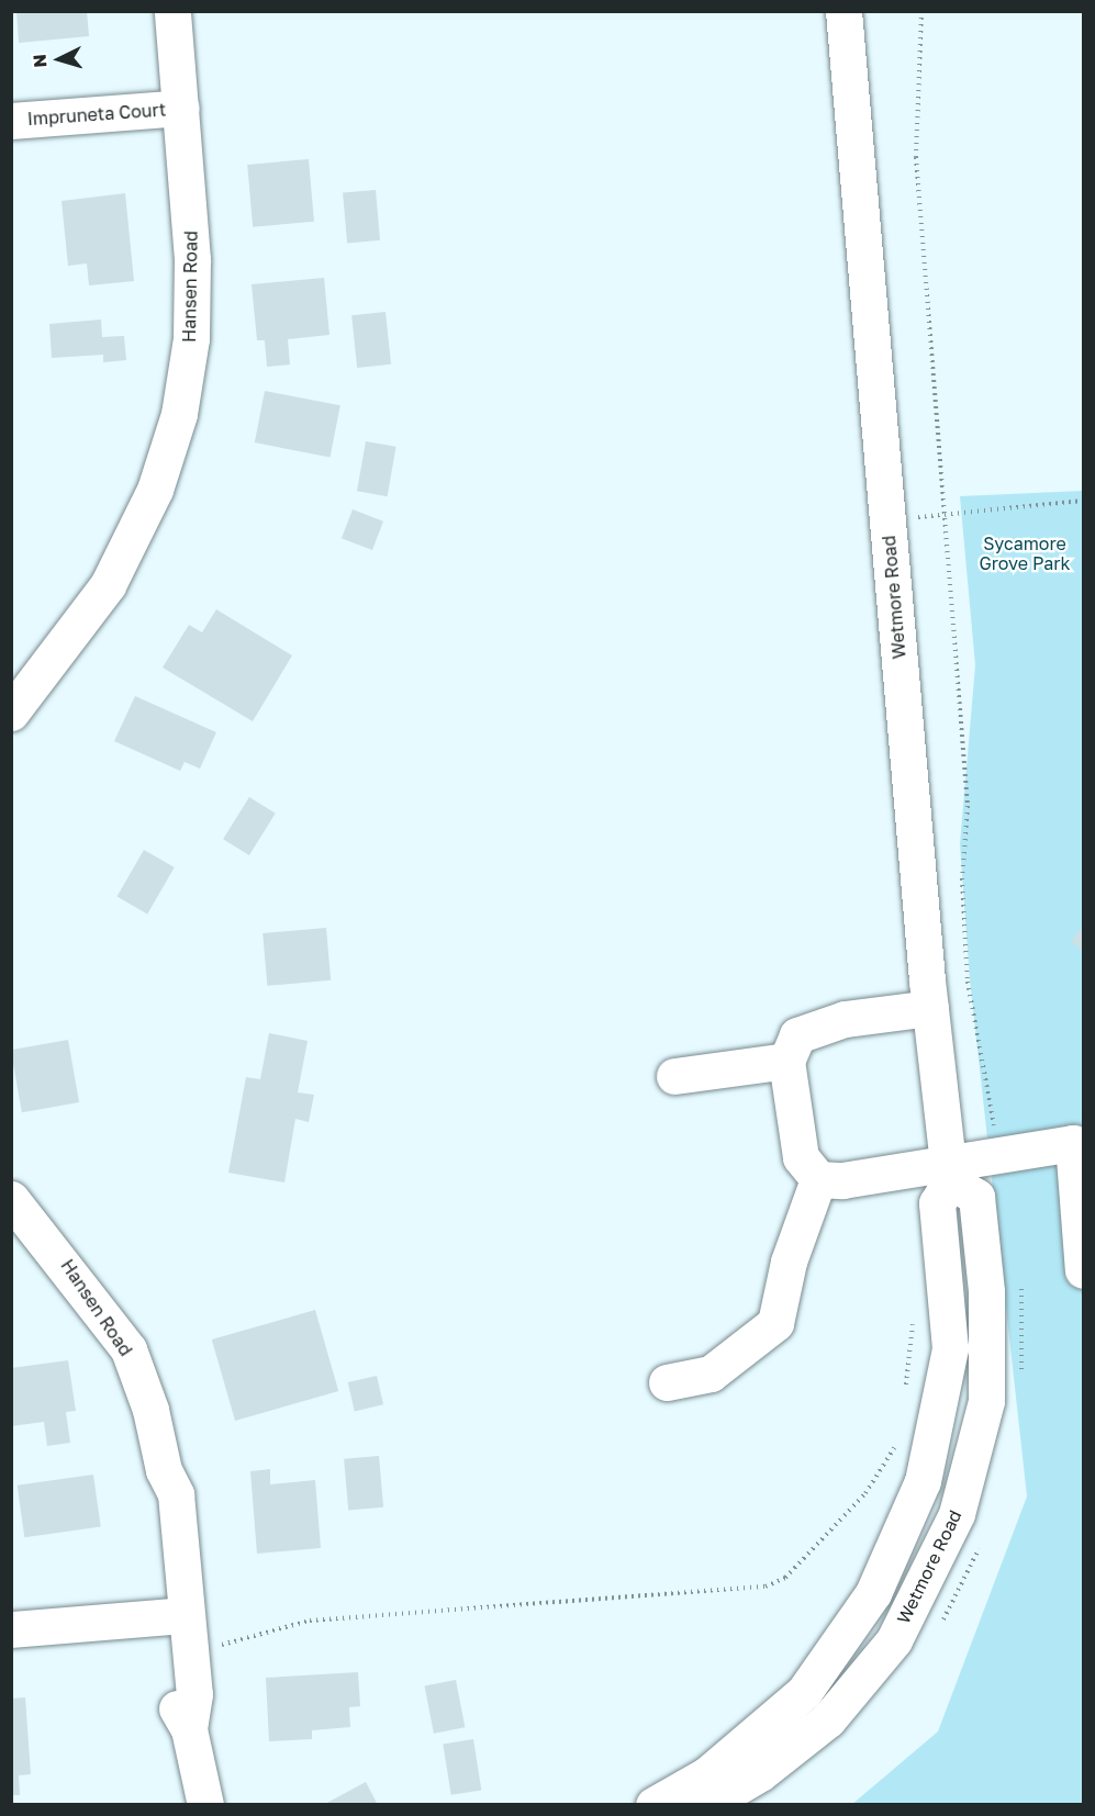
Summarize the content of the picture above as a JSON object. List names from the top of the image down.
{
  "streets": {
    "street": ["Impruneta Court", "Hansen Road", "Wetmore Road"]
  },
  "crossings": [
    ["Impruneta Court", "Hansen Road"]
  ],
  "parks": ["Sycamore Grove Park"],
  "north": "left"
}
